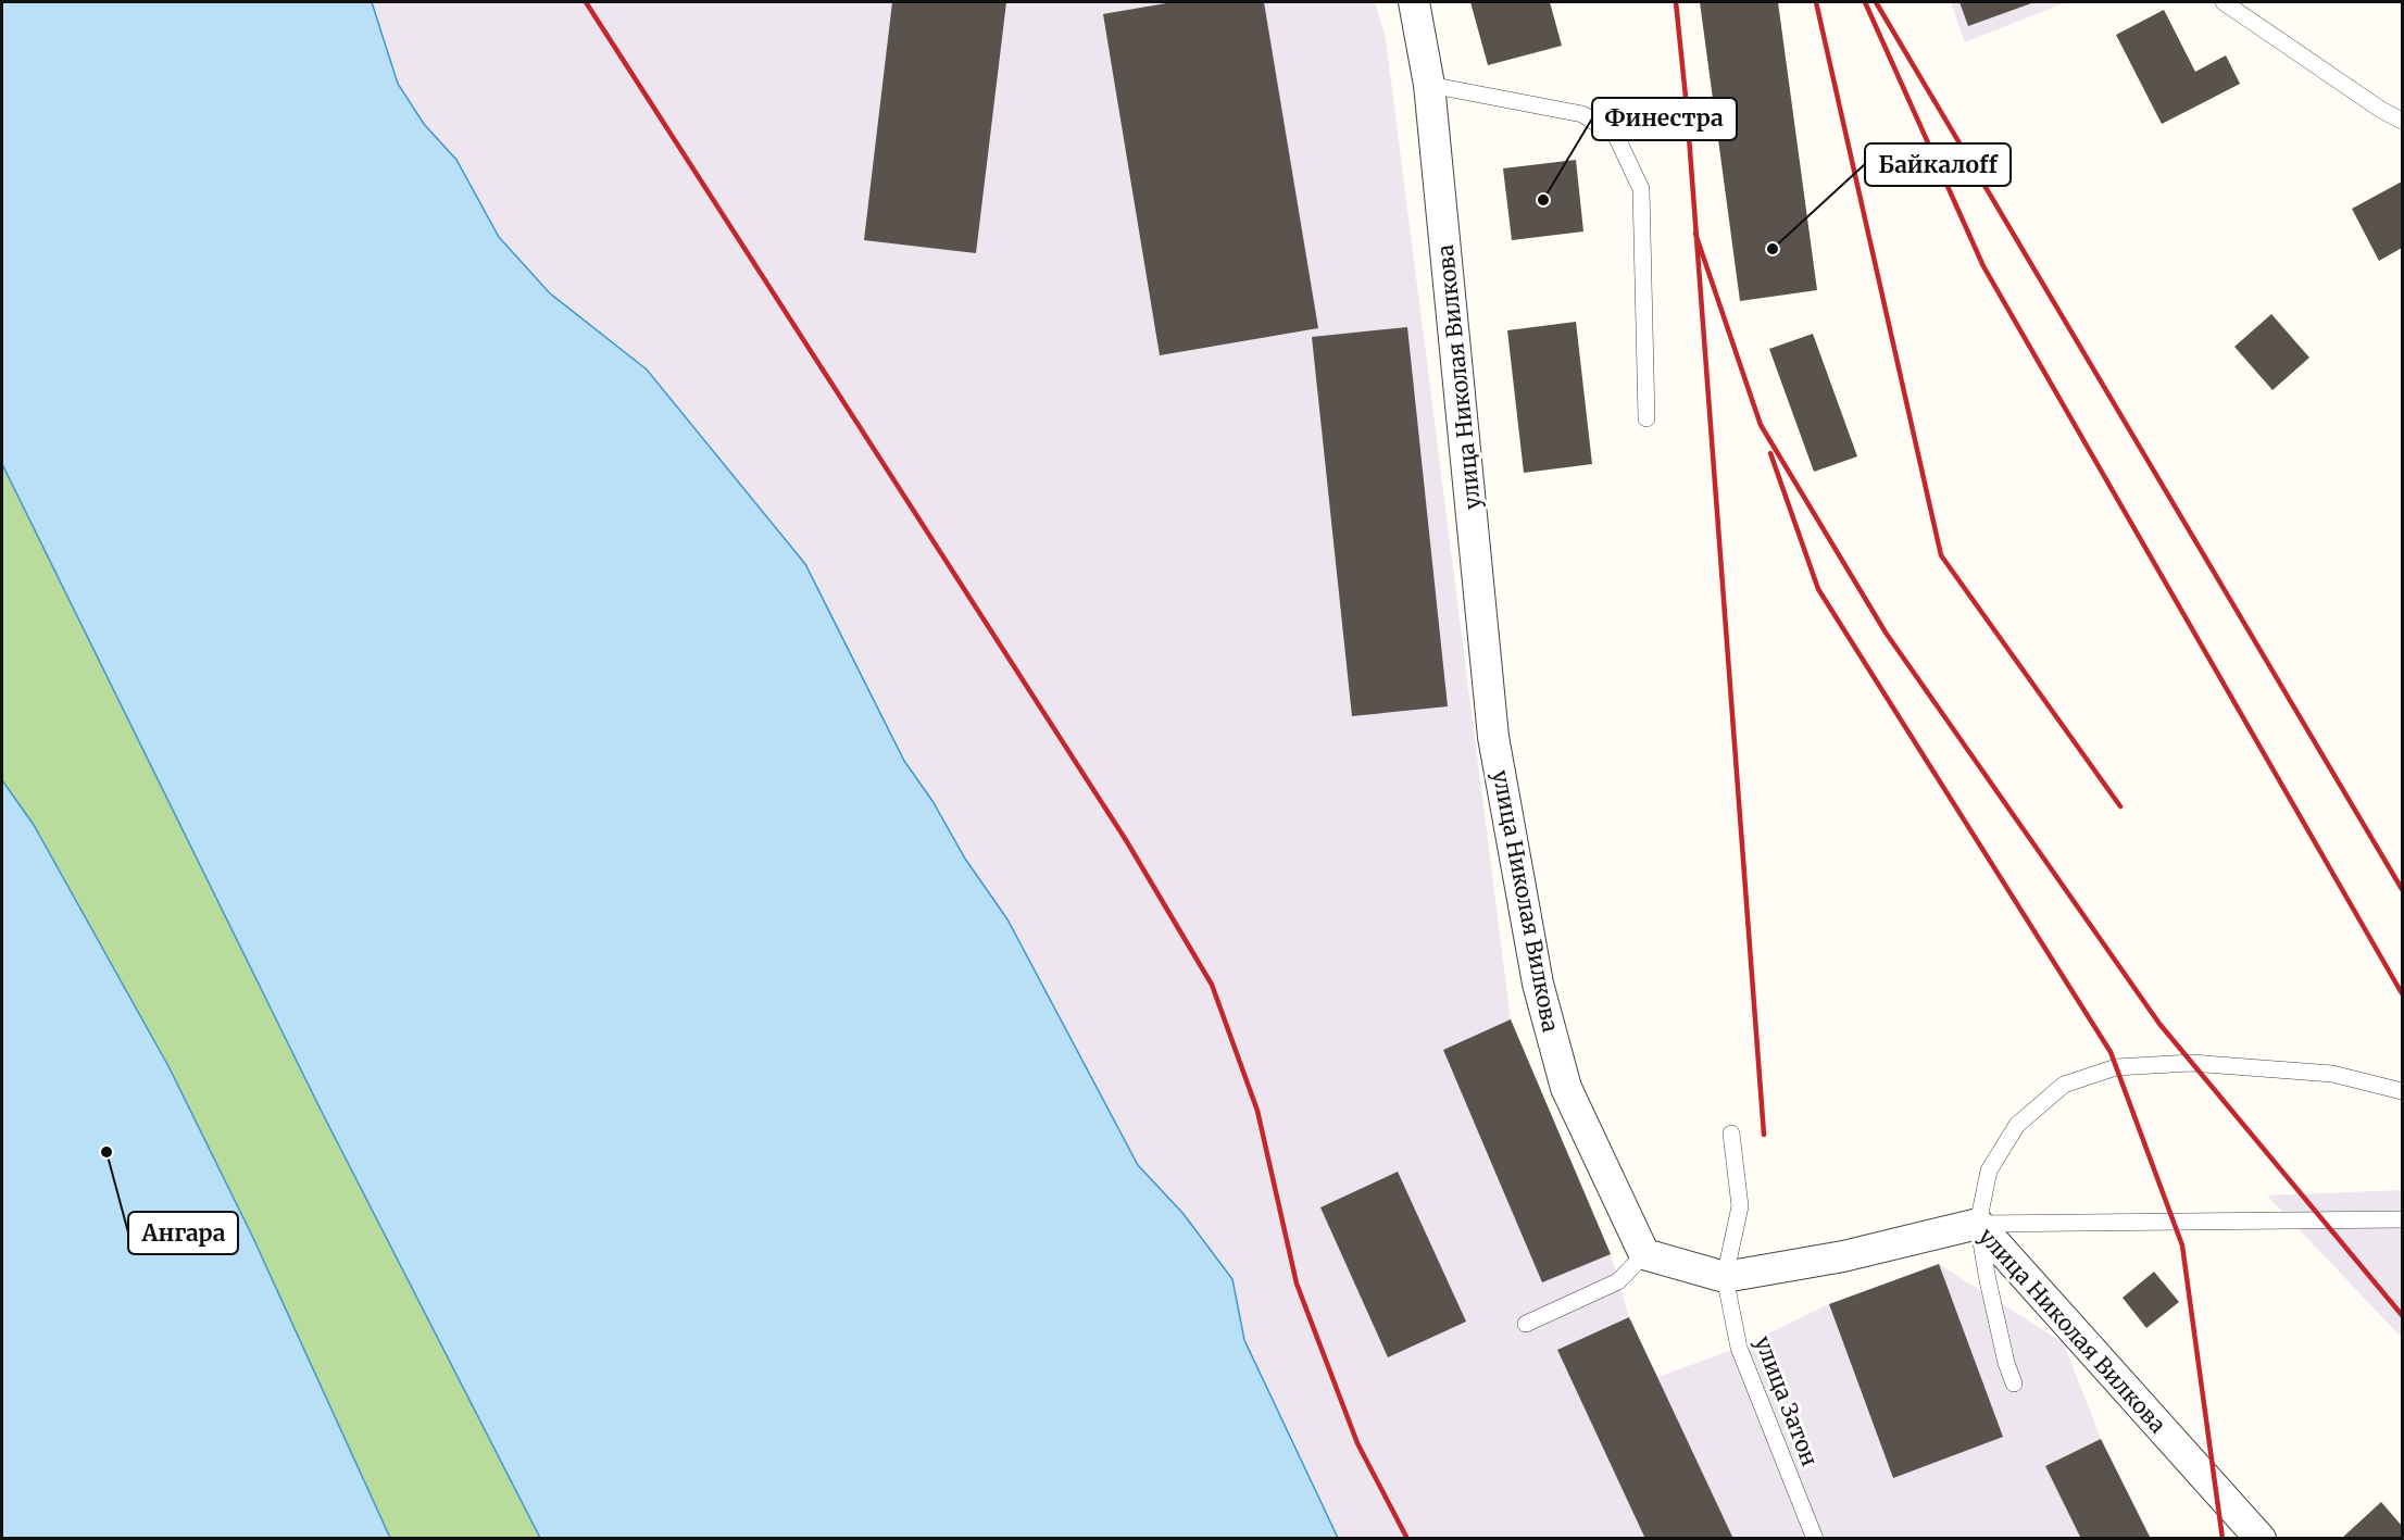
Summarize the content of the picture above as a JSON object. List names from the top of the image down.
{
  "streets": {
    "street": ["улица Николая Вилкова"],
    "lane": ["улица Затон"]
  },
  "crossings": [
    ["улица Николая Вилкова", "улица Затон"]
  ],
  "places": ["Финестра", "Байкалoff", "Ангара"]
}
